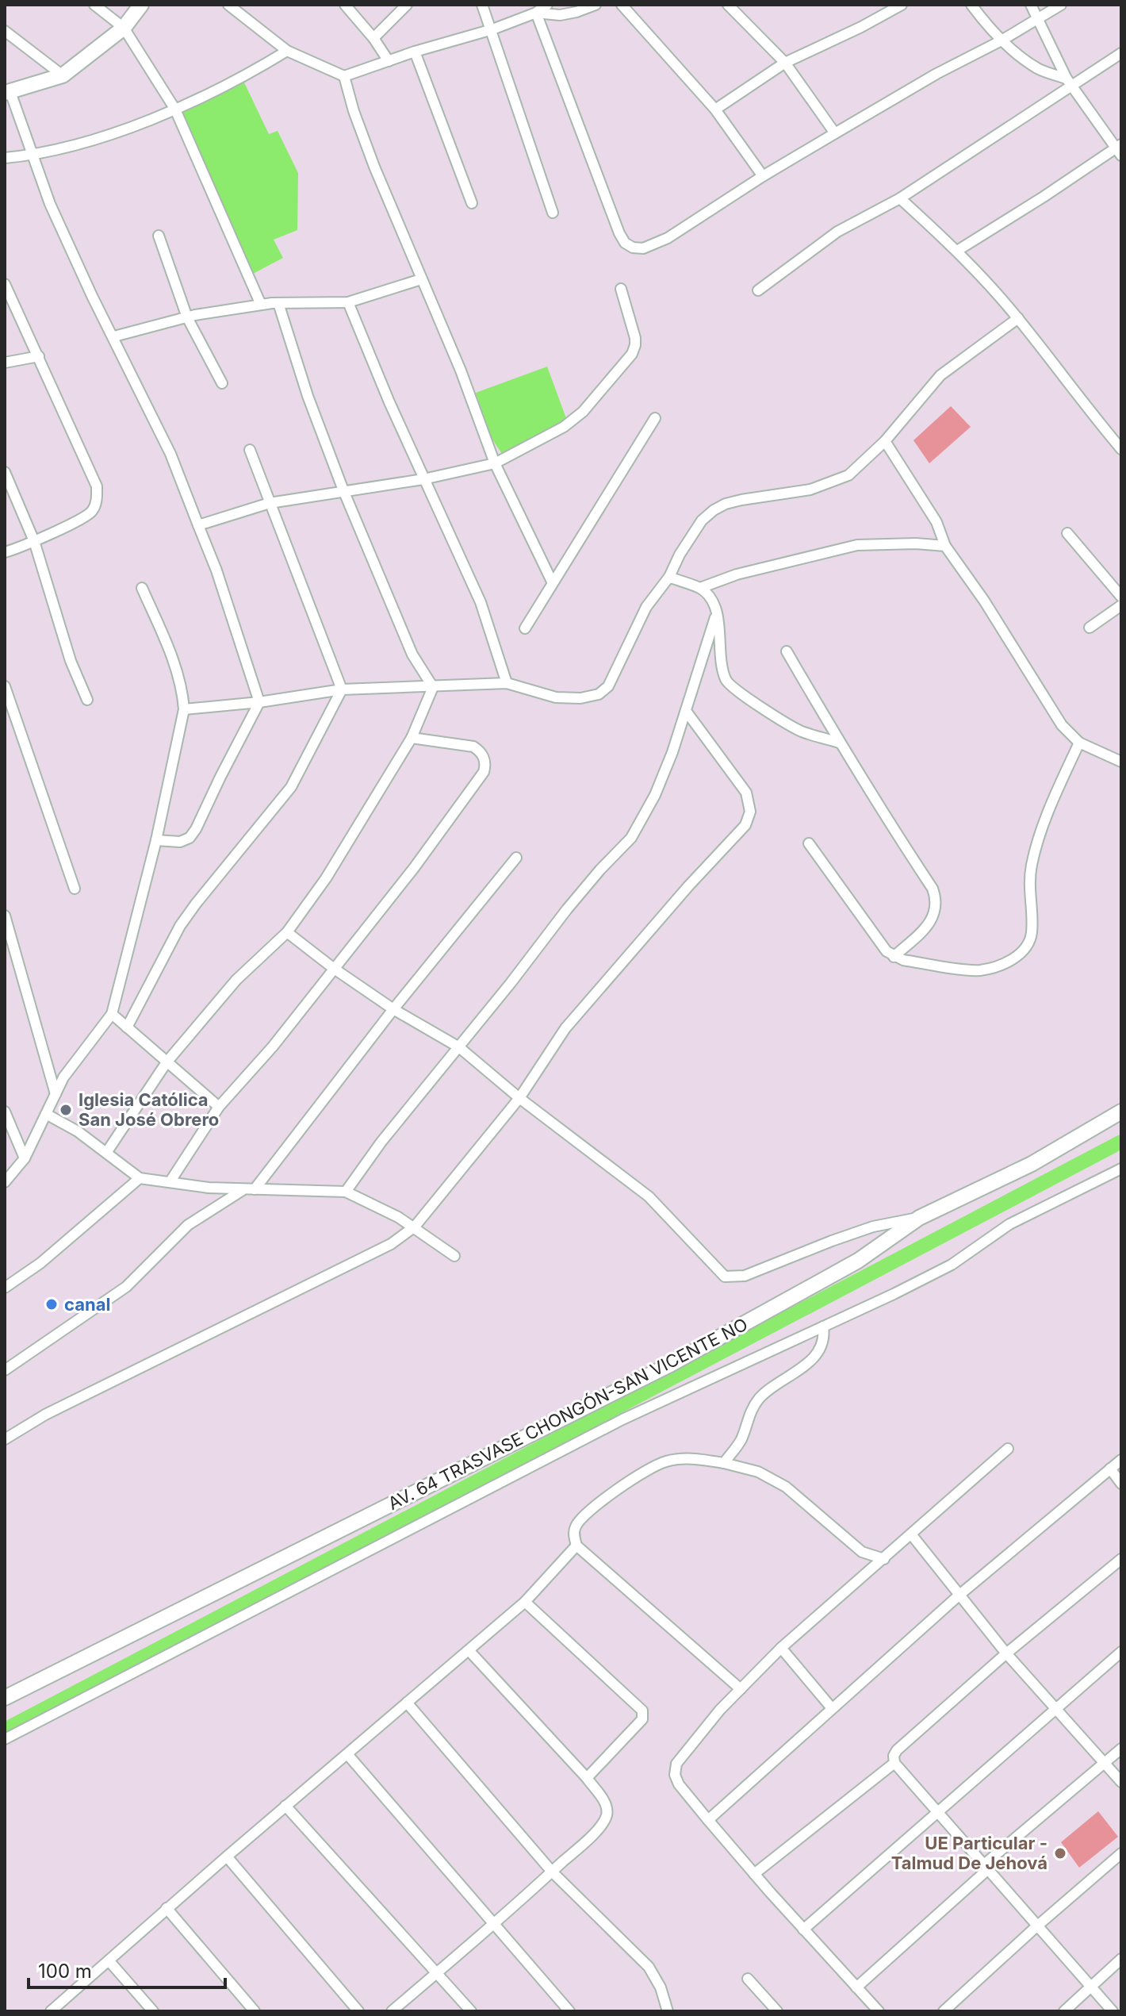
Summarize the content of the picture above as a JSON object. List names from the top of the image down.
{
  "streets": {
    "street": ["AV. 64 TRASVASE CHONGÓN-SAN VICENTE NO"]
  },
  "places": ["Iglesia Católica San José Obrero", "canal", "UE Particular - Talmud De Jehová"],
  "scale_bar": "100 m"
}
